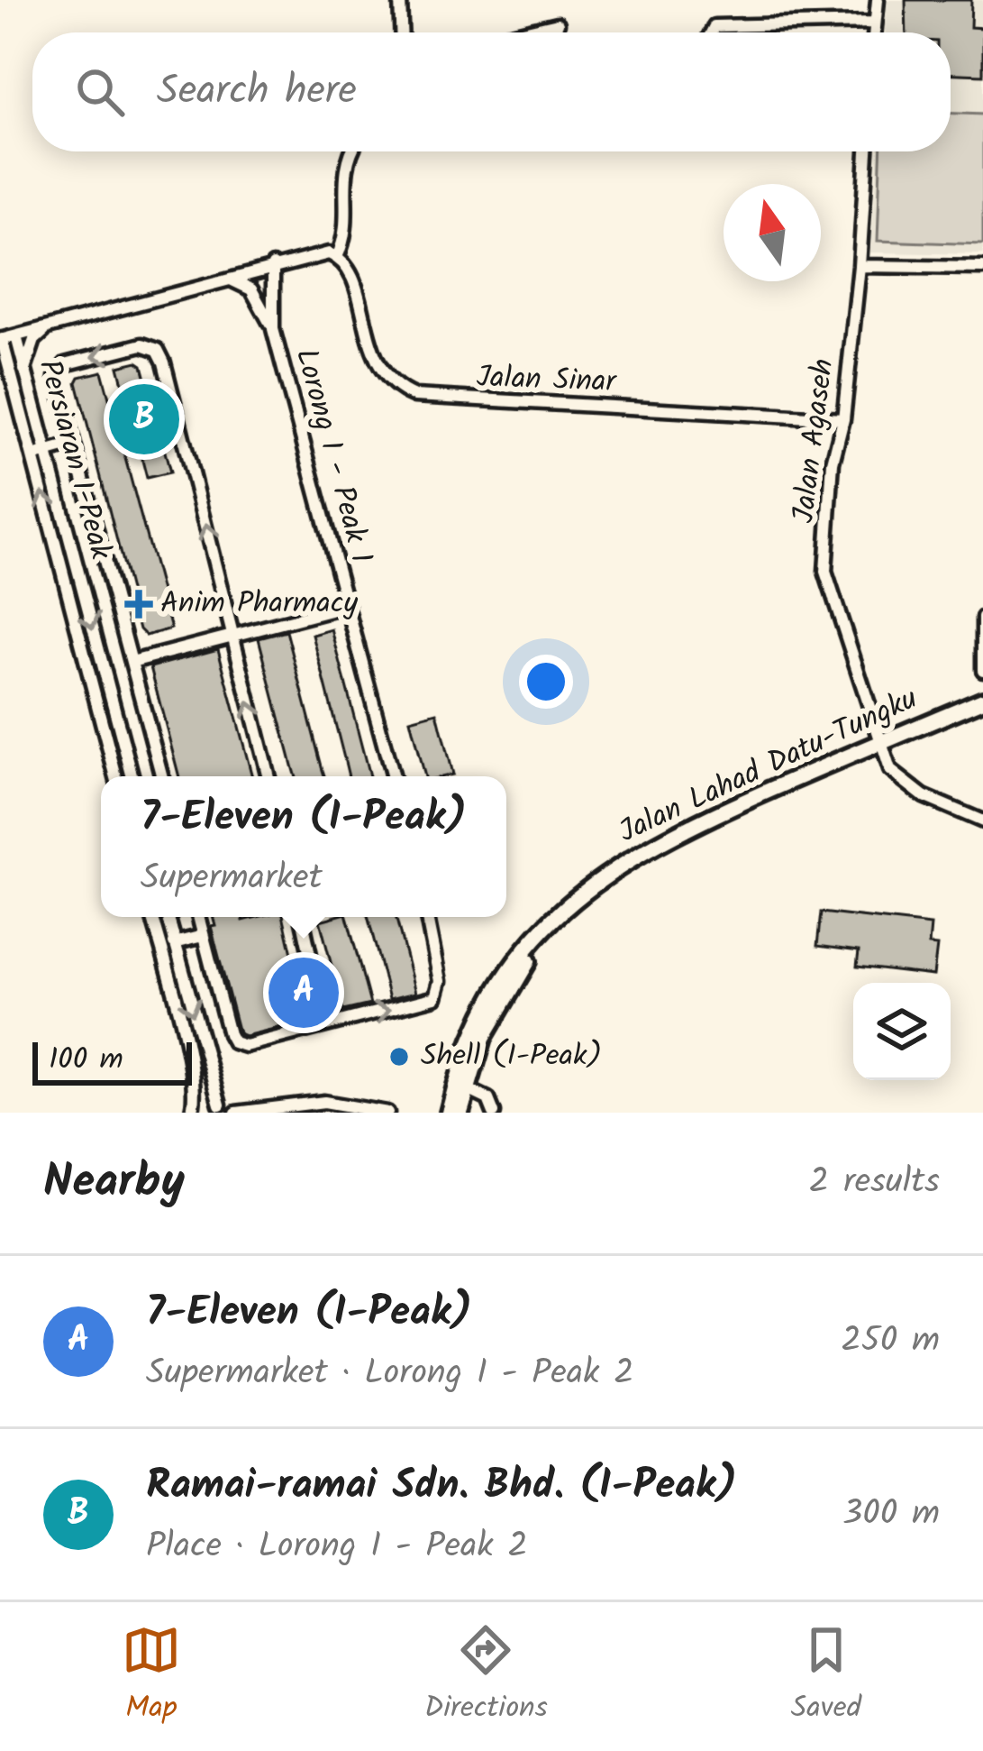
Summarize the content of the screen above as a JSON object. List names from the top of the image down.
{
  "streets": {
    "main road": ["Jalan Lahad Datu-Tungku"],
    "street": [
      "Jalan Sinar",
      "Jalan Agaseh",
      "Lorong I - Peak 1",
      "Persiaran I-Peak"
    ]
  },
  "crossings": [
    ["Jalan Sinar", "Jalan Agaseh"],
    ["Jalan Agaseh", "Jalan Lahad Datu-Tungku"]
  ],
  "places": {
    "health": ["Anim Pharmacy"],
    "other": ["Shell (I-Peak)"]
  },
  "scale_bar": "100 m",
  "north": "top",
  "page": {
    "search": "Search here",
    "pins": ["B", "A"],
    "popup": ["7-Eleven (I-Peak)", "Supermarket"],
    "scale": "100 m",
    "heading": ["Nearby", "2 results"],
    "list": [
      {
        "mark": "A",
        "name": "7-Eleven (I-Peak)",
        "note": "Supermarket · Lorong I - Peak 2",
        "value": "250 m"
      },
      {
        "mark": "B",
        "name": "Ramai-ramai Sdn. Bhd. (I-Peak)",
        "note": "Place · Lorong I - Peak 2",
        "value": "300 m"
      }
    ],
    "nav": ["Map", "Directions", "Saved"]
  }
}
